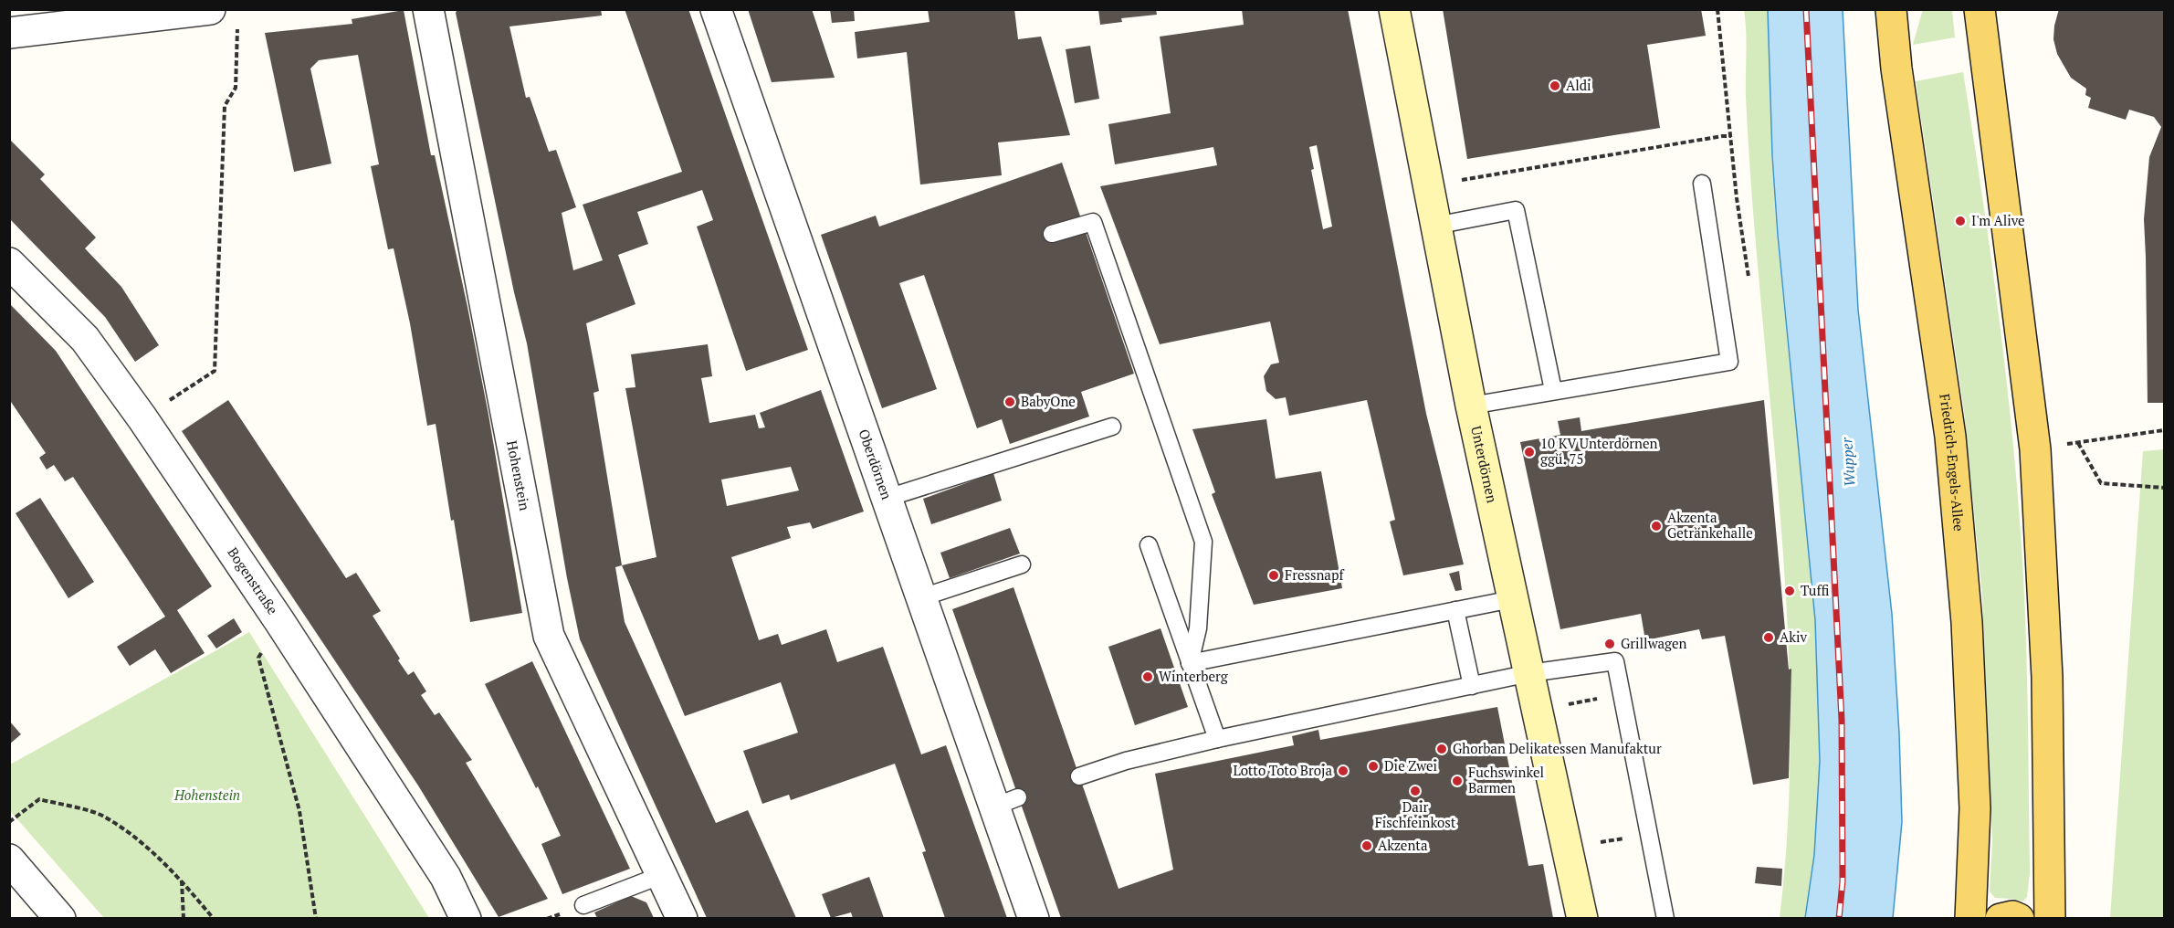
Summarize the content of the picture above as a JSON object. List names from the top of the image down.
{
  "streets": {
    "main road": ["Friedrich-Engels-Allee"],
    "street": [
      "Oberdörnen",
      "Unterdörnen",
      "Hohenstein",
      "Bogenstraße"
    ]
  },
  "water": ["Wupper"],
  "parks": ["Hohenstein"],
  "places": [
    "Aldi",
    "I'm Alive",
    "BabyOne",
    "10 KV Unterdörnen ggü. 75",
    "Akzenta Getränkehalle",
    "Fressnapf",
    "Tuffi",
    "Akiv",
    "Grillwagen",
    "Winterberg",
    "Ghorban Delikatessen Manufaktur",
    "Die Zwei",
    "Lotto Toto Broja",
    "Fuchswinkel Barmen",
    "Dair Fischfeinkost",
    "Akzenta"
  ]
}
